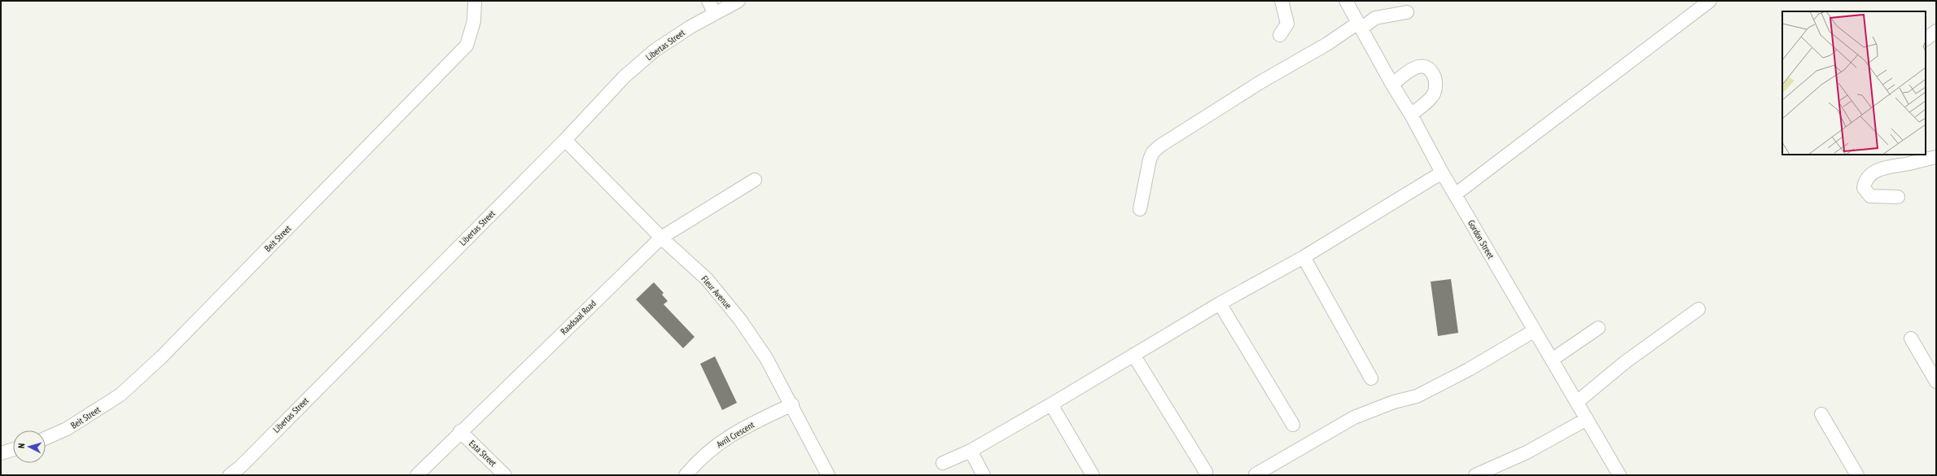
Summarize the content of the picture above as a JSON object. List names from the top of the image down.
{
  "streets": {
    "street": [
      "Libertas Street",
      "Beit Street",
      "Gordon Street",
      "Fleur Avenue",
      "Raadsaal Road",
      "Avril Crescent",
      "Esta Street"
    ]
  },
  "crossings": [
    ["Libertas Street", "Fleur Avenue"],
    ["Fleur Avenue", "Raadsaal Road"],
    ["Fleur Avenue", "Avril Crescent"],
    ["Raadsaal Road", "Esta Street"]
  ],
  "north": "left"
}
